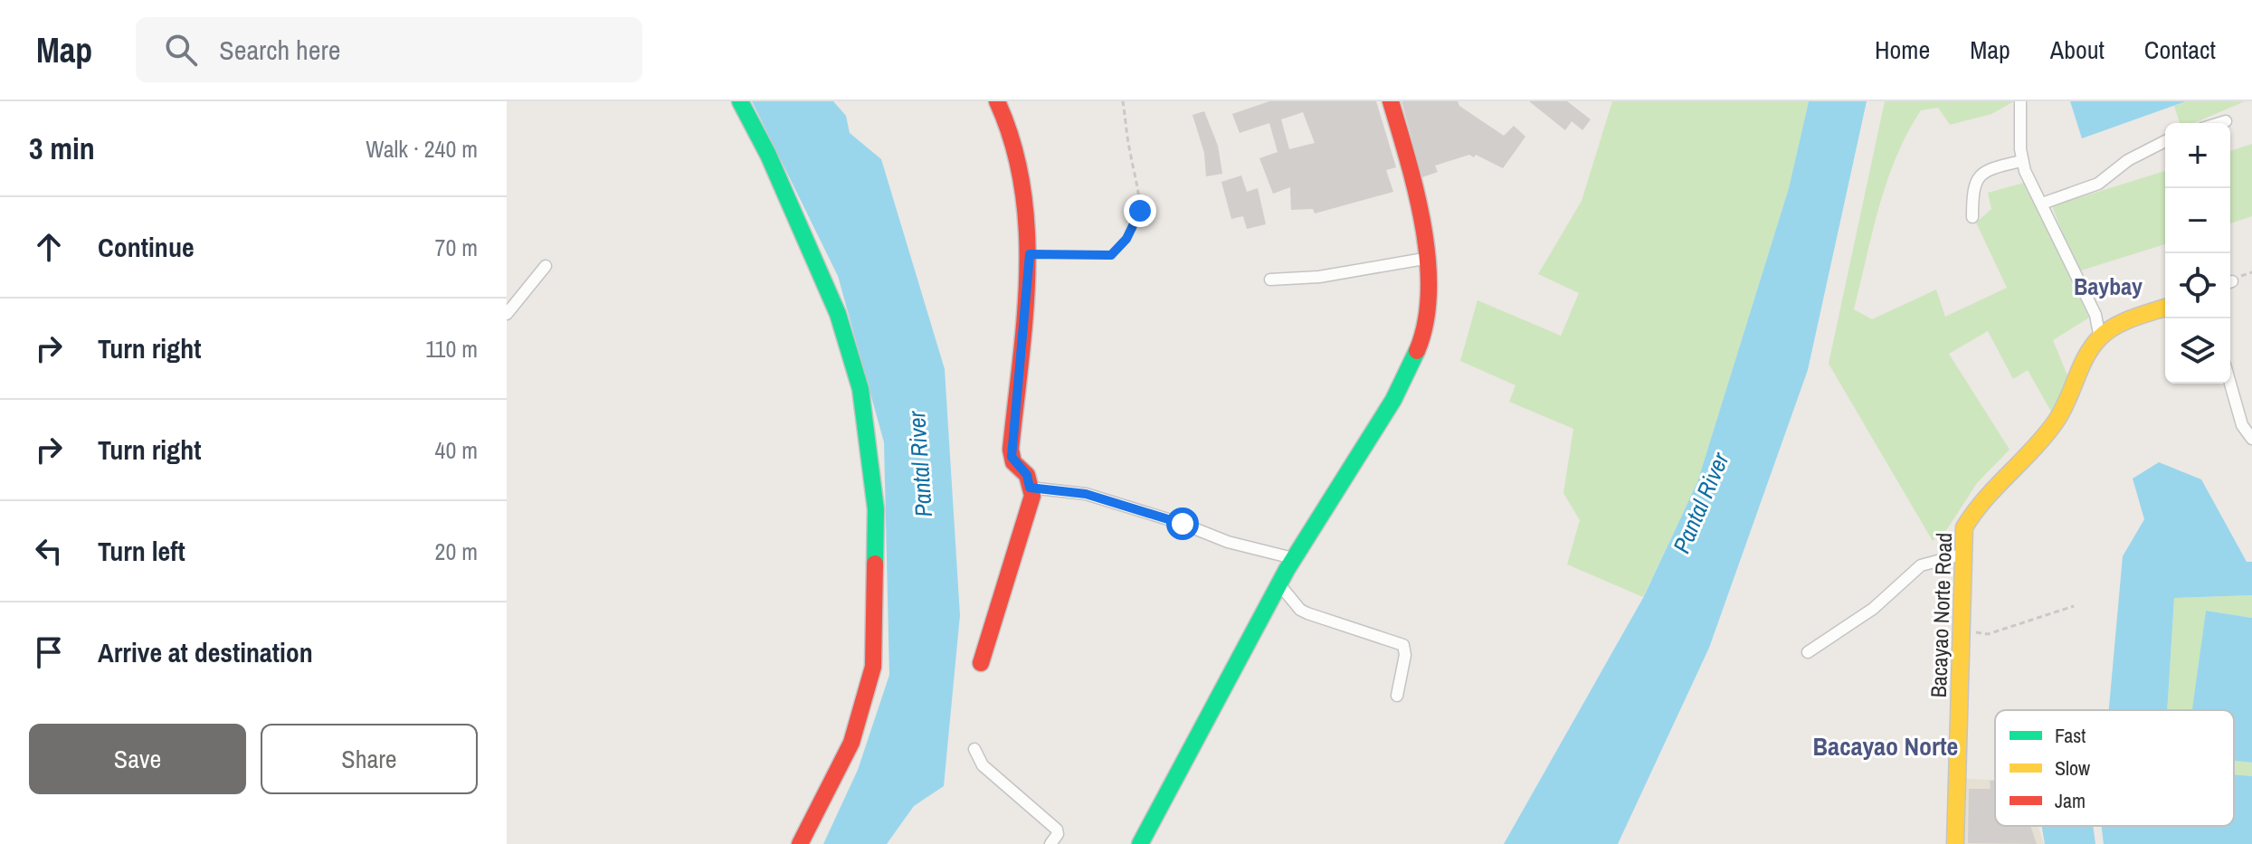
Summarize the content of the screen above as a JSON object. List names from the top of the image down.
{
  "streets": {
    "street": ["Bacayao Norte Road"]
  },
  "districts": ["Baybay", "Bacayao Norte"],
  "water": ["Pantal River"],
  "legend": ["Fast", "Slow", "Jam"],
  "page": {
    "header": "Map",
    "search": "Search here",
    "nav": [
      "Home",
      "Map",
      "About",
      "Contact"
    ],
    "heading": ["3 min", "Walk · 240 m"],
    "map_buttons": ["+", "−"],
    "list": [
      ["Continue", "70 m"],
      ["Turn right", "110 m"],
      ["Turn right", "40 m"],
      ["Turn left", "20 m"],
      "Arrive at destination"
    ],
    "buttons": ["Save", "Share"]
  }
}
